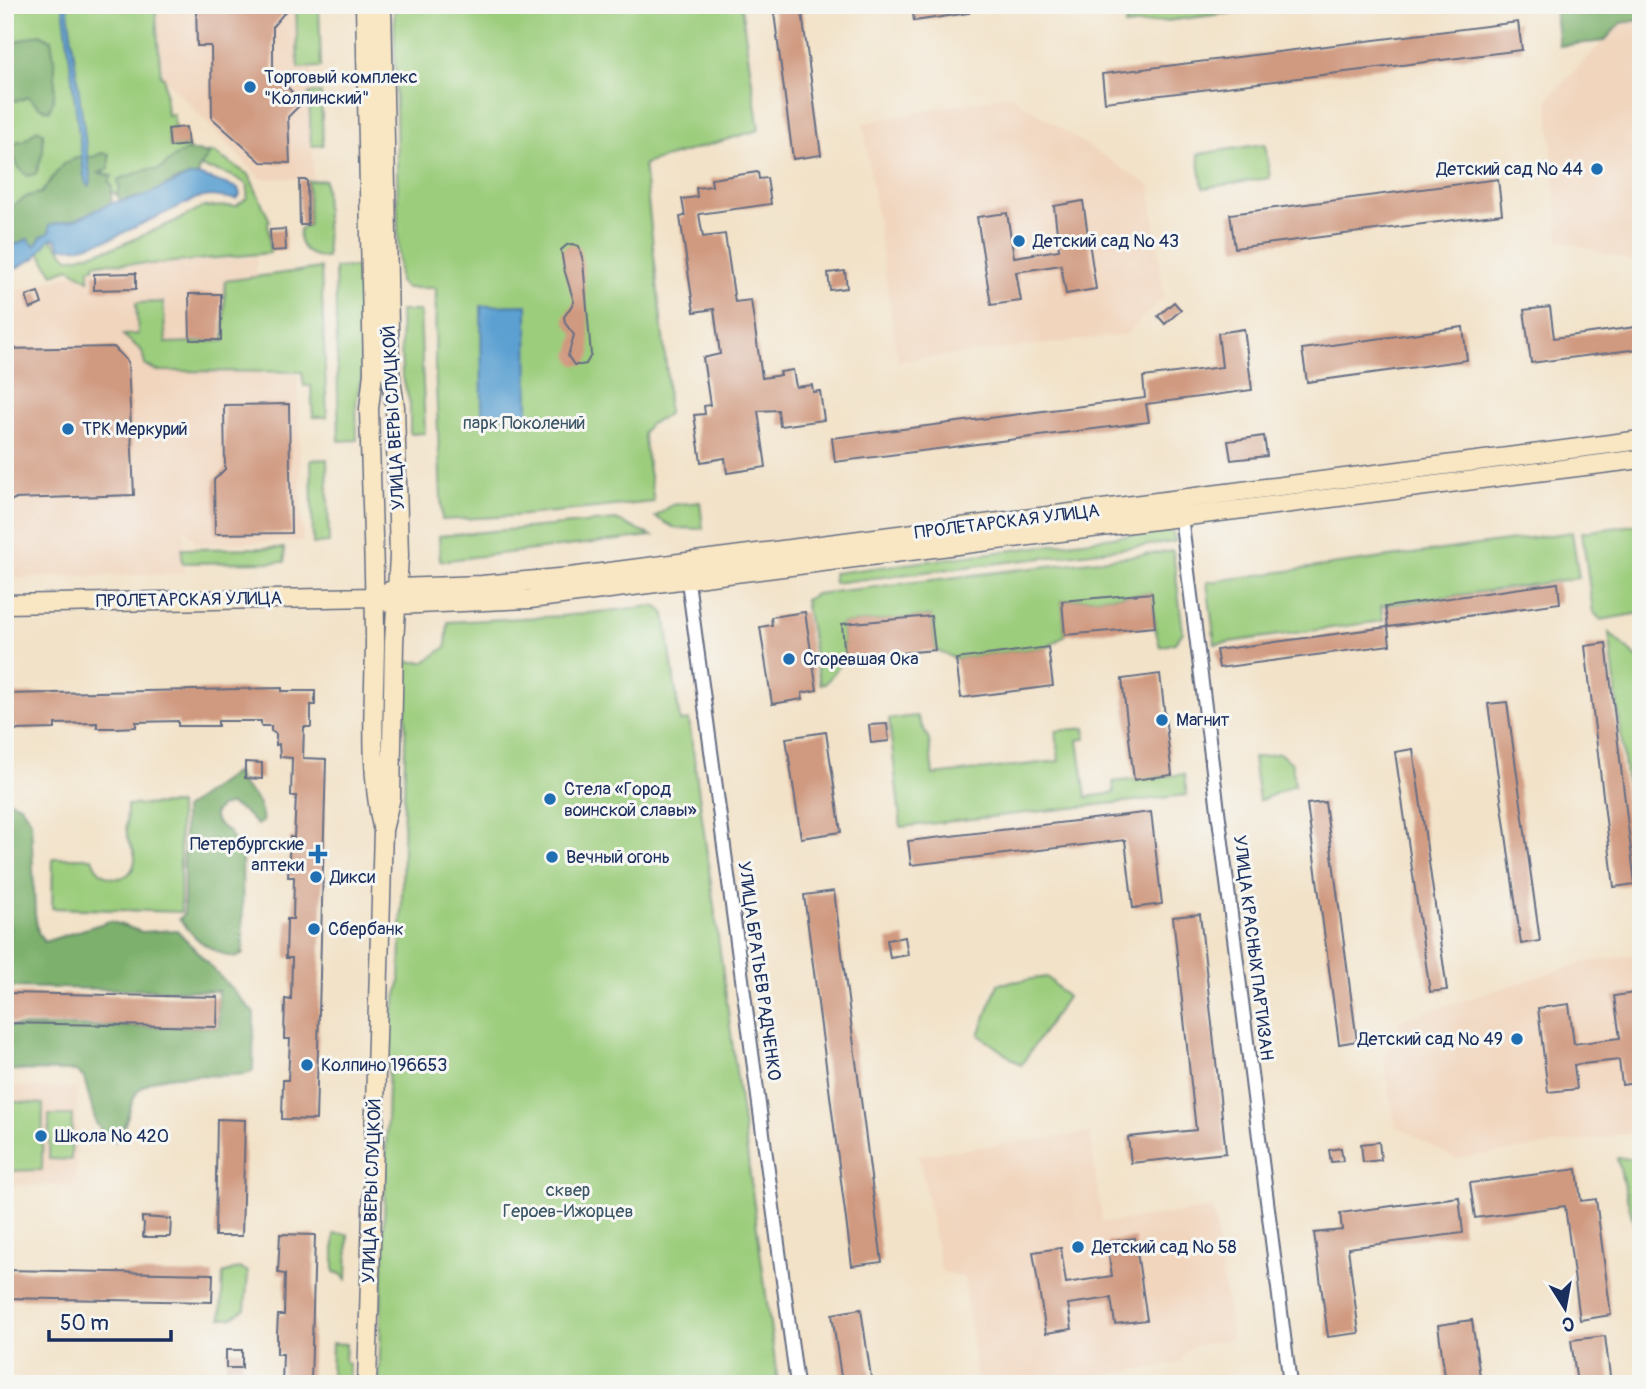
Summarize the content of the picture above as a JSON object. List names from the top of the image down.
{
  "streets": {
    "main road": ["УЛИЦА ВЕРЫ СЛУЦКОЙ", "ПРОЛЕТАРСКАЯ УЛИЦА"],
    "street": ["УЛИЦА КРАСНЫХ ПАРТИЗАН", "УЛИЦА БРАТЬЕВ РАДЧЕНКО"]
  },
  "crossings": [
    ["УЛИЦА ВЕРЫ СЛУЦКОЙ", "ПРОЛЕТАРСКАЯ УЛИЦА"],
    ["ПРОЛЕТАРСКАЯ УЛИЦА", "УЛИЦА КРАСНЫХ ПАРТИЗАН"],
    ["ПРОЛЕТАРСКАЯ УЛИЦА", "УЛИЦА БРАТЬЕВ РАДЧЕНКО"]
  ],
  "parks": ["парк Поколений", "сквер Героев-Ижорцев"],
  "places": {
    "other": [
      "Торговый комплекс \"Колпинский\"",
      "Детский сад № 44",
      "Детский сад № 43",
      "ТРК Меркурий",
      "Сгоревшая Ока",
      "Магнит",
      "Стела «Город воинской славы»",
      "Вечный огонь",
      "Дикси",
      "Сбербанк",
      "Детский сад № 49",
      "Колпино 196653",
      "Школа № 420",
      "Детский сад № 58"
    ],
    "health": ["Петербургские аптеки"]
  },
  "scale_bar": "50 m",
  "north": "bottom"
}
